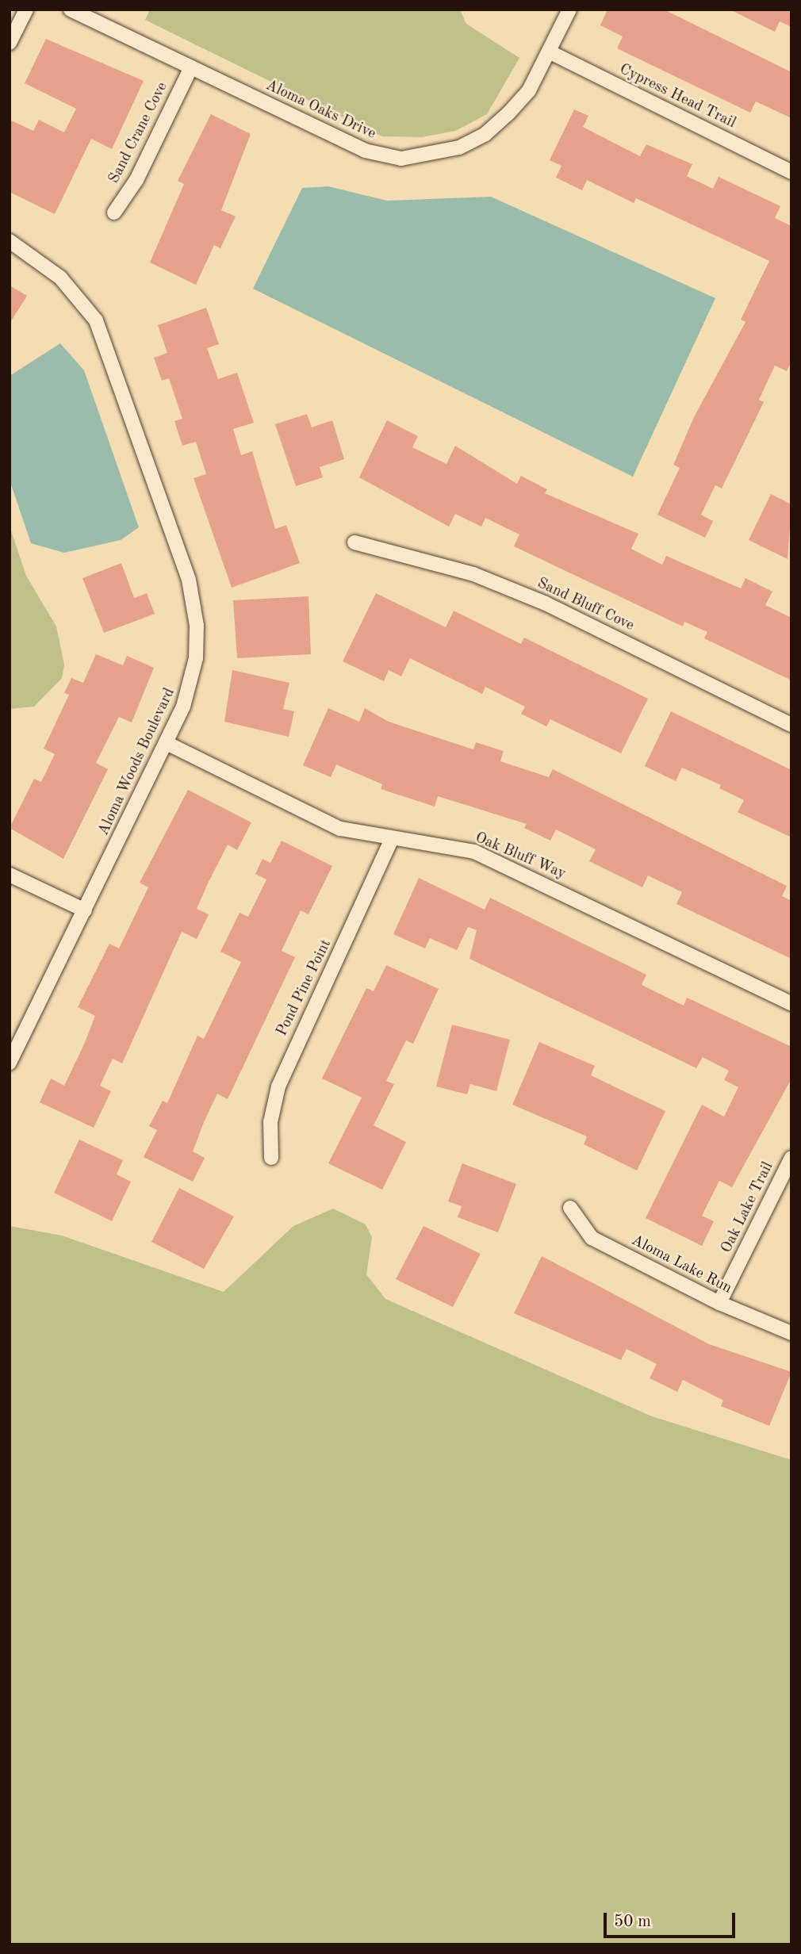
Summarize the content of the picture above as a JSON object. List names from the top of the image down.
{
  "streets": {
    "street": [
      "Cypress Head Trail",
      "Aloma Oaks Drive",
      "Sand Crane Cove",
      "Sand Bluff Cove",
      "Aloma Woods Boulevard",
      "Oak Bluff Way",
      "Pond Pine Point",
      "Oak Lake Trail",
      "Aloma Lake Run"
    ]
  },
  "crossings": [
    ["Cypress Head Trail", "Aloma Oaks Drive"],
    ["Aloma Oaks Drive", "Sand Crane Cove"],
    ["Aloma Woods Boulevard", "Oak Bluff Way"],
    ["Oak Bluff Way", "Pond Pine Point"],
    ["Oak Lake Trail", "Aloma Lake Run"]
  ],
  "scale_bar": "50 m"
}
